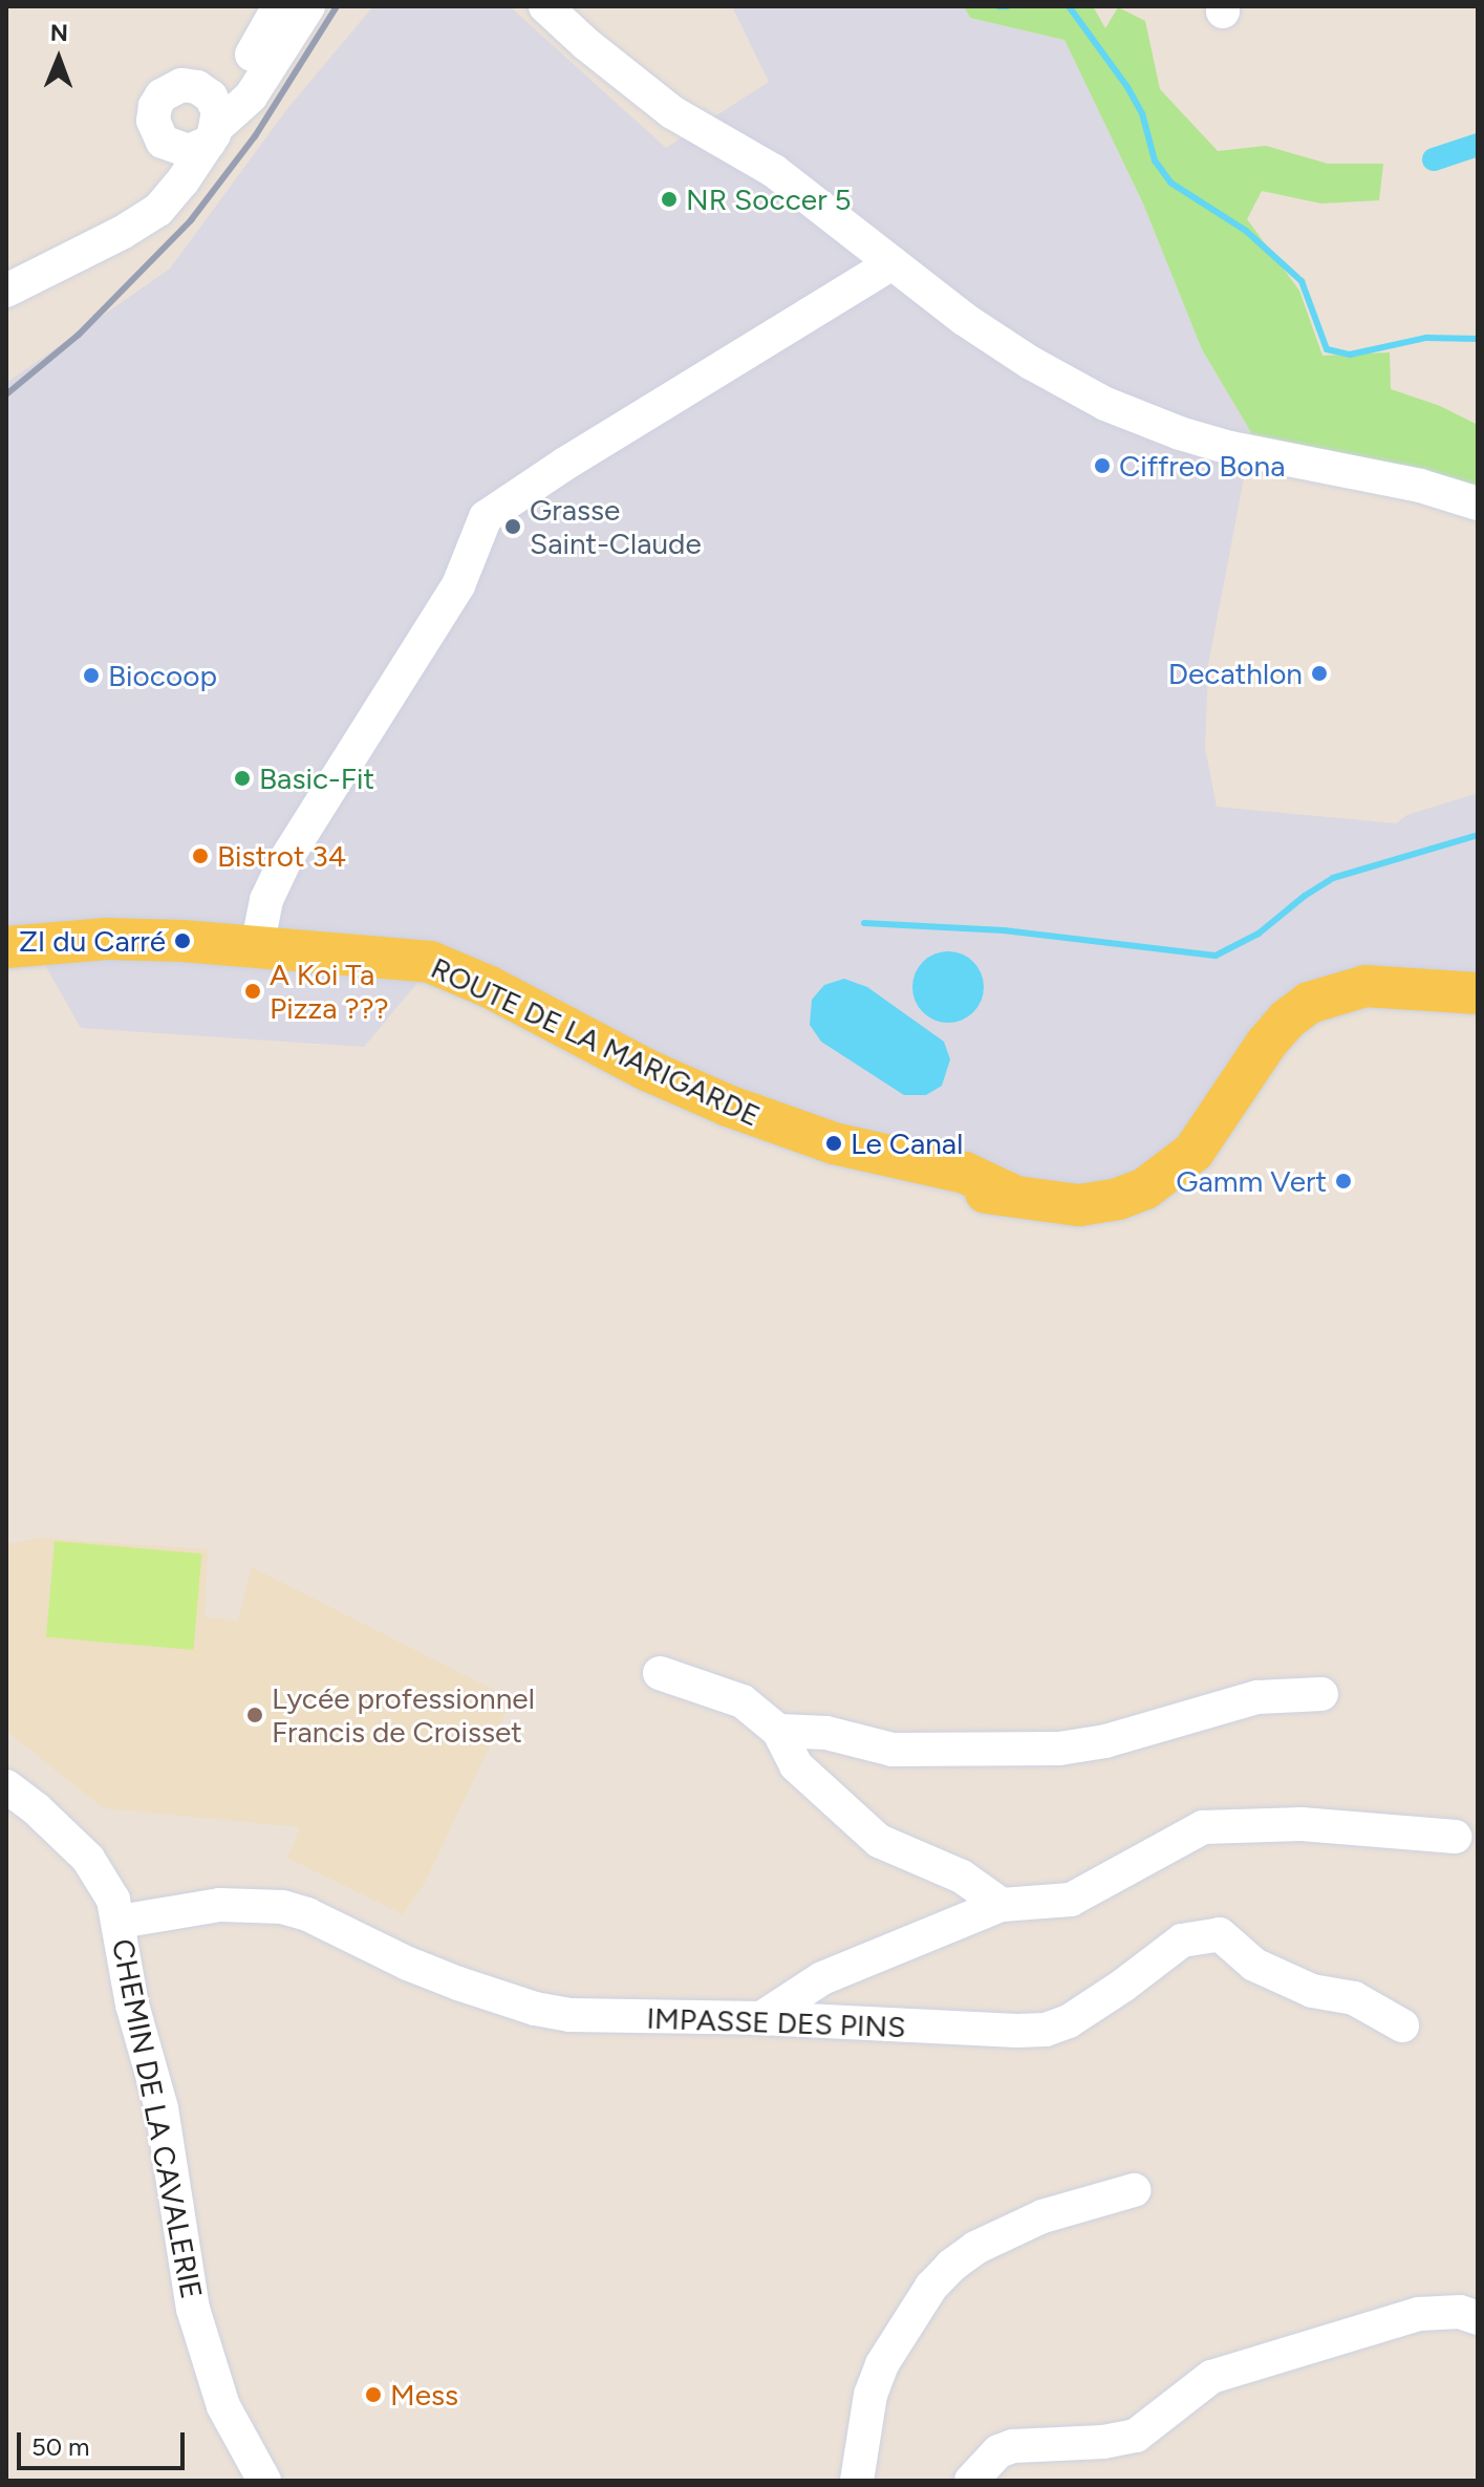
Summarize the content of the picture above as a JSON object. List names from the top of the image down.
{
  "streets": {
    "main road": ["ROUTE DE LA MARIGARDE"],
    "street": ["IMPASSE DES PINS", "CHEMIN DE LA CAVALERIE"]
  },
  "crossings": [
    ["IMPASSE DES PINS", "CHEMIN DE LA CAVALERIE"]
  ],
  "places": [
    "NR Soccer 5",
    "Ciffreo Bona",
    "Grasse Saint-Claude",
    "Decathlon",
    "Biocoop",
    "Basic-Fit",
    "Bistrot 34",
    "ZI du Carré",
    "A Koi Ta Pizza ???",
    "Le Canal",
    "Gamm Vert",
    "Lycée professionnel Francis de Croisset",
    "Mess"
  ],
  "scale_bar": "50 m",
  "north": "top"
}
